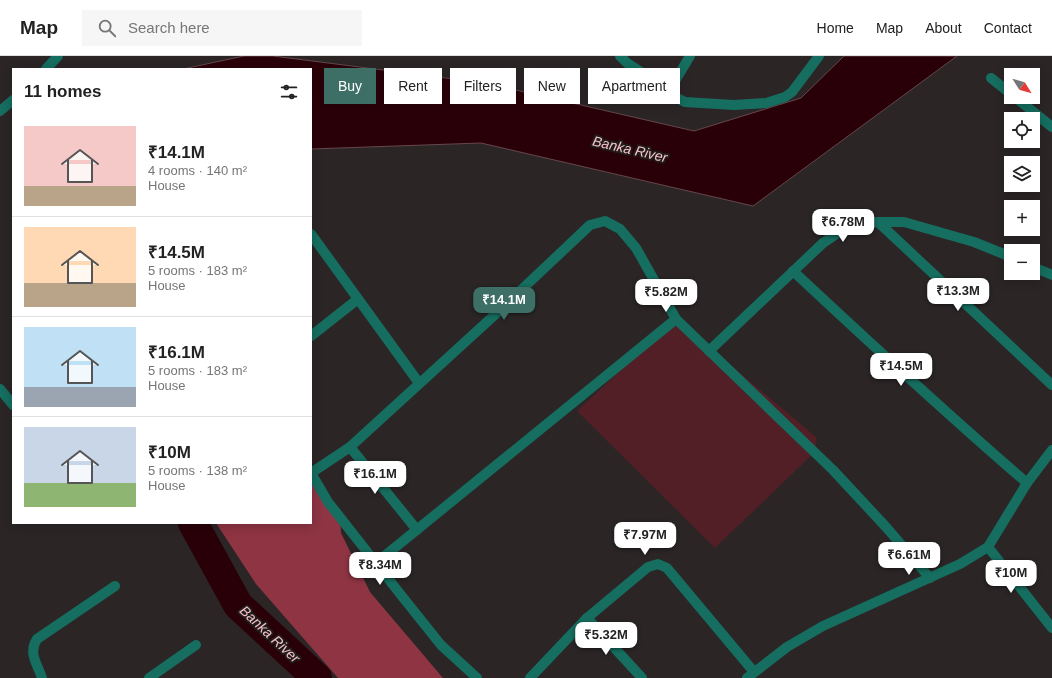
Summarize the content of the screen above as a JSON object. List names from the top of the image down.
{
  "water": ["Banka River"],
  "north": "bottom right",
  "page": {
    "header": "Map",
    "search": "Search here",
    "nav": [
      "Home",
      "Map",
      "About",
      "Contact"
    ],
    "map_buttons": ["+", "−"],
    "chip": [
      "Buy",
      "Rent",
      "Filters",
      "New",
      "Apartment"
    ],
    "heading": "11 homes",
    "list": [
      {
        "name": "₹14.1M",
        "note": "4 rooms · 140 m² · House"
      },
      {
        "name": "₹14.5M",
        "note": "5 rooms · 183 m² · House"
      },
      {
        "name": "₹16.1M",
        "note": "5 rooms · 183 m² · House"
      },
      {
        "name": "₹10M",
        "note": "5 rooms · 138 m² · House"
      }
    ],
    "price": [
      "₹6.78M",
      "₹13.3M",
      "₹5.82M",
      "₹14.1M",
      "₹14.5M",
      "₹16.1M",
      "₹7.97M",
      "₹6.61M",
      "₹8.34M",
      "₹10M",
      "₹5.32M"
    ]
  }
}
